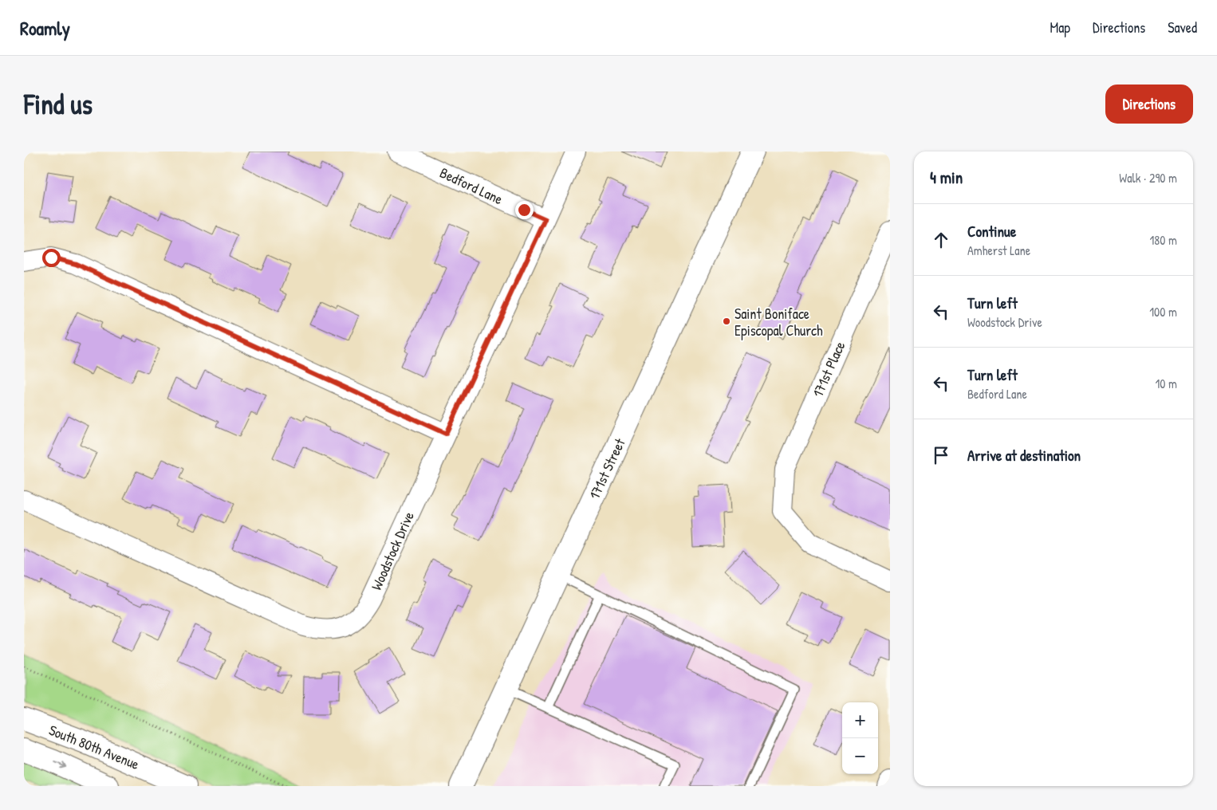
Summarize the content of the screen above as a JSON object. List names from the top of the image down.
{
  "streets": {
    "street": [
      "Bedford Lane",
      "171st Place",
      "171st Street",
      "Woodstock Drive",
      "South 80th Avenue"
    ]
  },
  "crossings": [
    ["Bedford Lane", "Woodstock Drive"]
  ],
  "places": ["Saint Boniface Episcopal Church"],
  "page": {
    "header": "Roamly",
    "nav": ["Map", "Directions", "Saved"],
    "buttons": "Directions",
    "title": "Find us",
    "heading": ["4 min", "Walk · 290 m"],
    "list": [
      ["Continue", "Amherst Lane", "180 m"],
      ["Turn left", "Woodstock Drive", "100 m"],
      ["Turn left", "Bedford Lane", "10 m"],
      "Arrive at destination"
    ],
    "map_buttons": ["+", "−"]
  }
}
